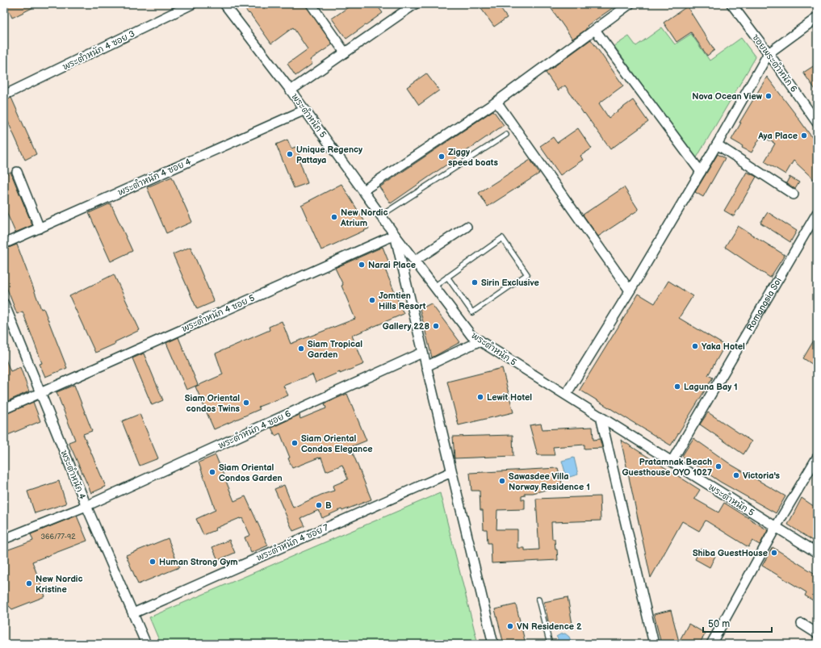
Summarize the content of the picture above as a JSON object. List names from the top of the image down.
{
  "streets": {
    "street": [
      "พระตำหนัก 4 ซอย 3",
      "ซอยพระตำหนัก 6",
      "พระตำหนัก 5",
      "พระตำหนัก 4 ซอย 4",
      "Romanasia Soi",
      "พระตำหนัก 4 ซอย 5",
      "พระตำหนัก 4 ซอย 6",
      "พระตำหนัก 4",
      "พระตำหนัก 4 ซอย 7"
    ]
  },
  "crossings": [
    ["พระตำหนัก 5", "พระตำหนัก 4 ซอย 4"],
    ["พระตำหนัก 5", "Romanasia Soi"],
    ["พระตำหนัก 5", "พระตำหนัก 4 ซอย 5"],
    ["พระตำหนัก 4 ซอย 5", "พระตำหนัก 4"],
    ["พระตำหนัก 4 ซอย 6", "พระตำหนัก 4"],
    ["พระตำหนัก 4", "พระตำหนัก 4 ซอย 7"]
  ],
  "places": [
    "Nova Ocean View",
    "Aya Place",
    "Unique Regency Pattaya",
    "Ziggy speed boats",
    "New Nordic Atrium",
    "Narai Place",
    "Sirin Exclusive",
    "Jomtien Hills Resort",
    "Gallery 228",
    "Yaka Hotel",
    "Siam Tropical Garden",
    "Laguna Bay 1",
    "Lewit Hotel",
    "Siam Oriental condos Twins",
    "Siam Oriental Condos Elegance",
    "Pratamnak Beach Guesthouse OYO 1027",
    "Siam Oriental Condos Garden",
    "Victoria's",
    "Sawasdee Villa Norway Residence 1",
    "B",
    "Shiba GuestHouse",
    "Human Strong Gym",
    "New Nordic Kristine",
    "VN Residence 2"
  ],
  "house_numbers": ["366/77-92"],
  "scale_bar": "50 m"
}
